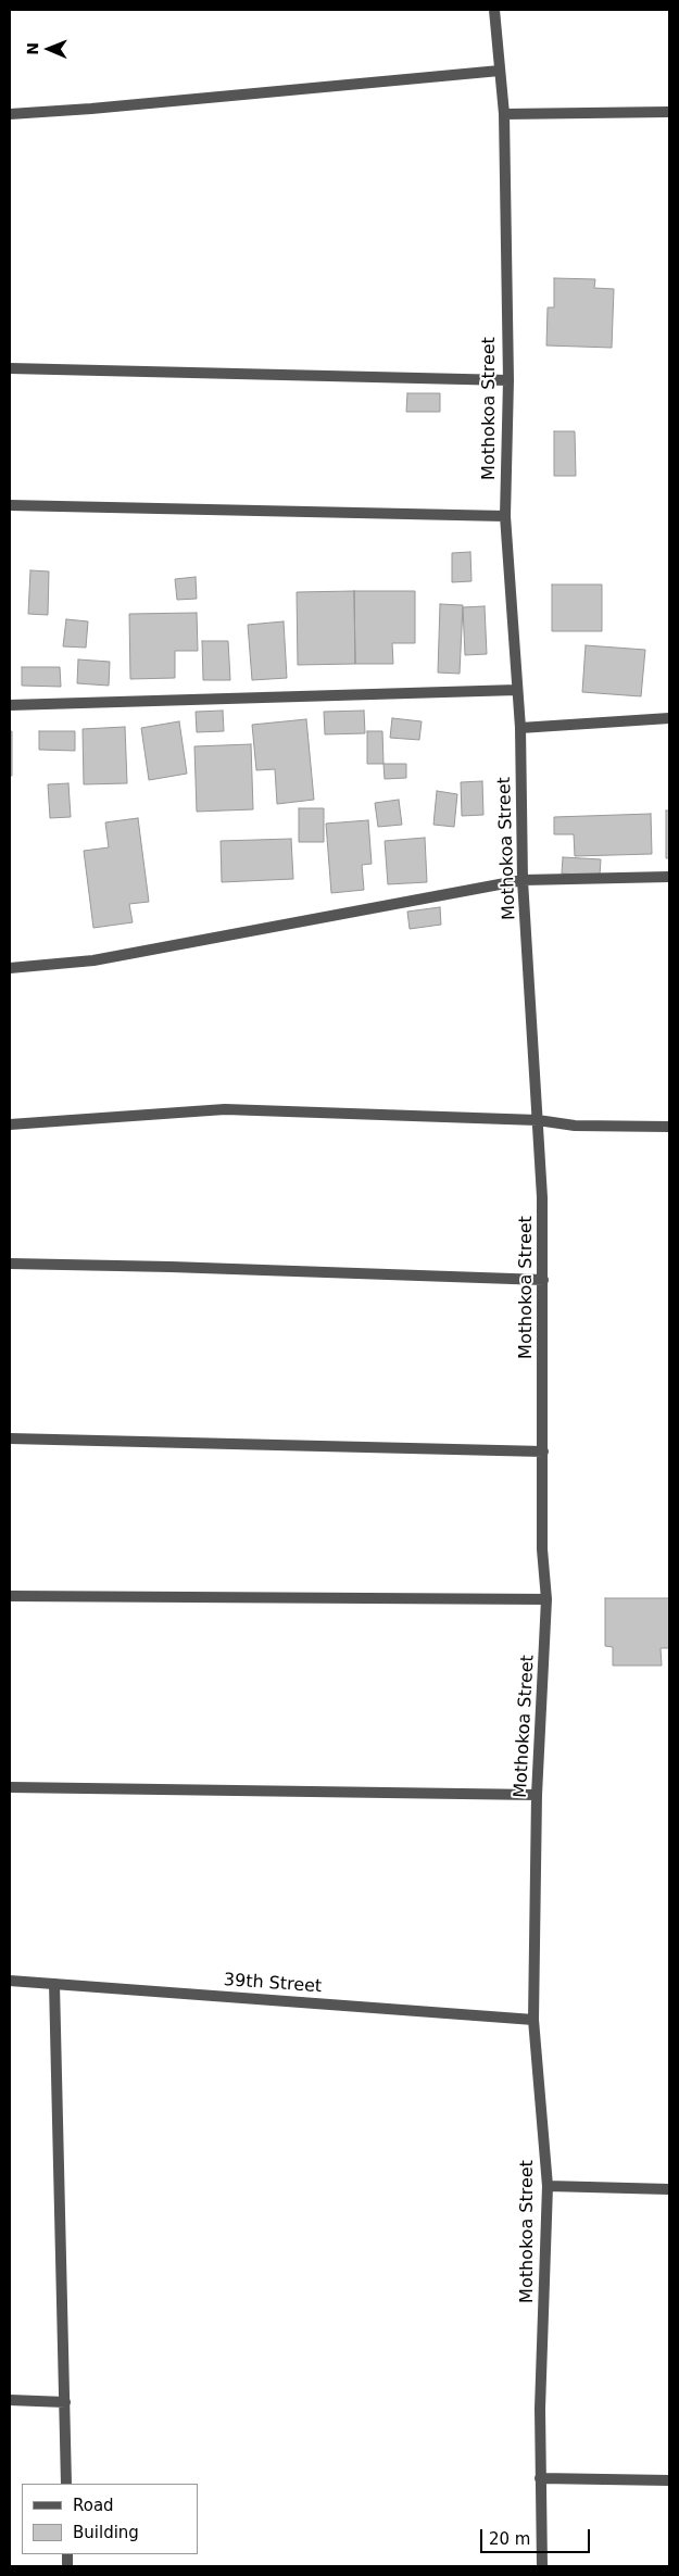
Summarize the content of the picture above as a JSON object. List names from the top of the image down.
{
  "streets": {
    "street": ["Mothokoa Street", "39th Street"]
  },
  "crossings": [
    ["Mothokoa Street", "39th Street"]
  ],
  "legend": ["Road", "Building"],
  "scale_bar": "20 m",
  "north": "left"
}
